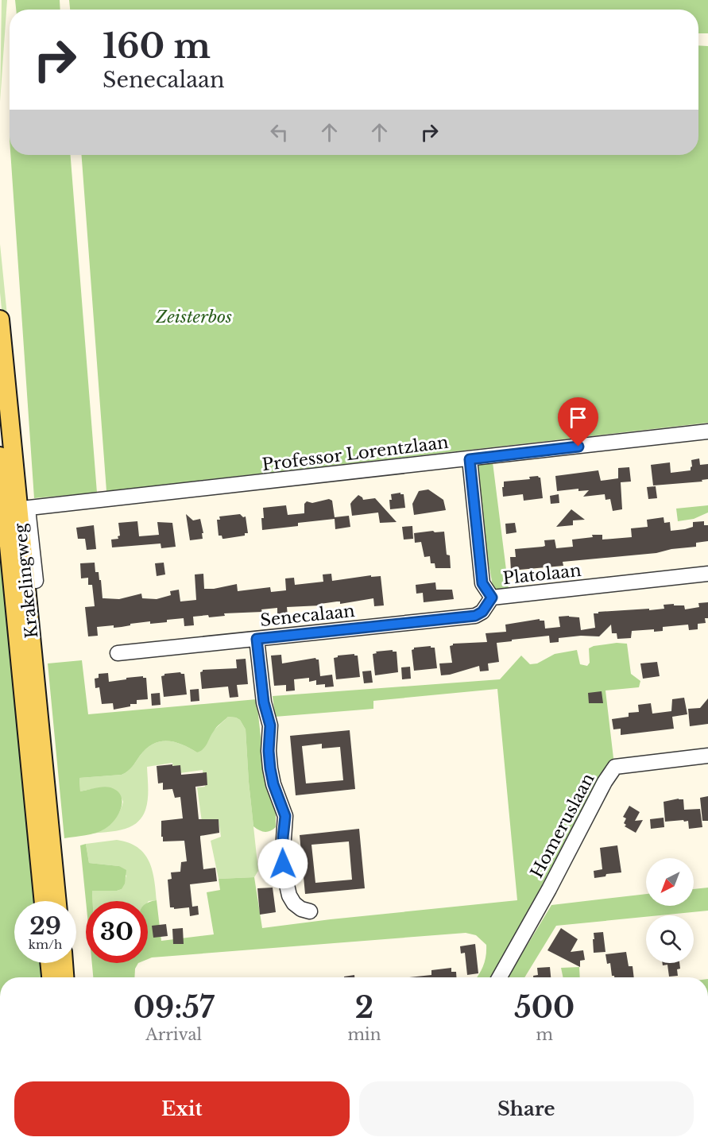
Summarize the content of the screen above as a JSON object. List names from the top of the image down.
{
  "streets": {
    "main road": ["Krakelingweg"],
    "street": [
      "Professor Lorentzlaan",
      "Platolaan",
      "Senecalaan",
      "Homeruslaan"
    ]
  },
  "crossings": [
    ["Professor Lorentzlaan", "Platolaan"],
    ["Professor Lorentzlaan", "Krakelingweg"],
    ["Platolaan", "Senecalaan"]
  ],
  "parks": ["Zeisterbos"],
  "north": "bottom left",
  "page": {
    "turn": ["160 m", "Senecalaan"],
    "speed": "29 km/h",
    "limit": "30",
    "eta": [
      "09:57",
      "Arrival",
      "2",
      "min",
      "500",
      "m"
    ],
    "buttons": ["Exit", "Share"]
  }
}
